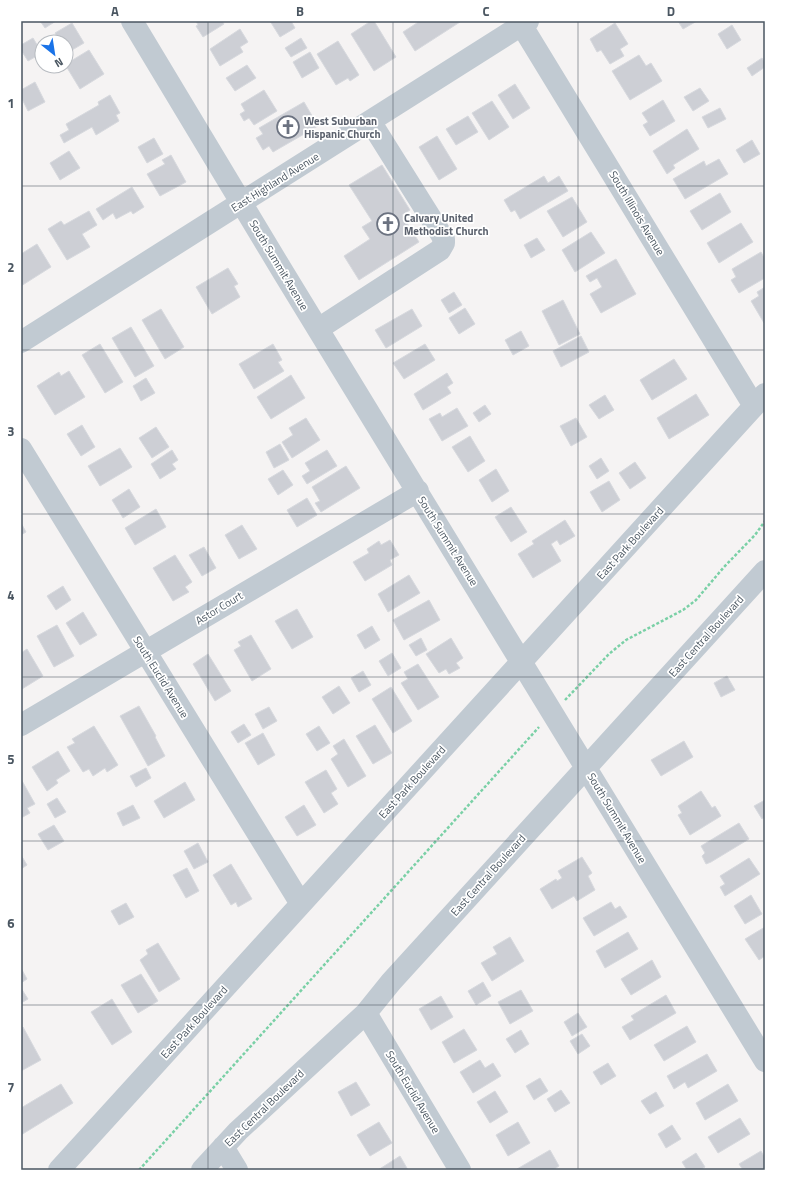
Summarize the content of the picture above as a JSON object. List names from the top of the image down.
{
  "streets": {
    "street": [
      "East Highland Avenue",
      "South Illinois Avenue",
      "South Summit Avenue",
      "East Park Boulevard",
      "Astor Court",
      "East Central Boulevard",
      "South Euclid Avenue"
    ]
  },
  "crossings": [
    ["East Highland Avenue", "South Illinois Avenue"],
    ["East Highland Avenue", "South Summit Avenue"],
    ["South Illinois Avenue", "East Park Boulevard"],
    ["South Summit Avenue", "East Park Boulevard"],
    ["South Summit Avenue", "Astor Court"],
    ["South Summit Avenue", "East Central Boulevard"],
    ["East Park Boulevard", "South Euclid Avenue"],
    ["Astor Court", "South Euclid Avenue"],
    ["East Central Boulevard", "South Euclid Avenue"]
  ],
  "places": {
    "church": ["West Suburban Hispanic Church", "Calvary United Methodist Church"]
  },
  "north": "bottom right",
  "grid": {
    "columns": [
      "A",
      "B",
      "C",
      "D"
    ],
    "rows": [
      "1",
      "2",
      "3",
      "4",
      "5",
      "6",
      "7"
    ]
  }
}
